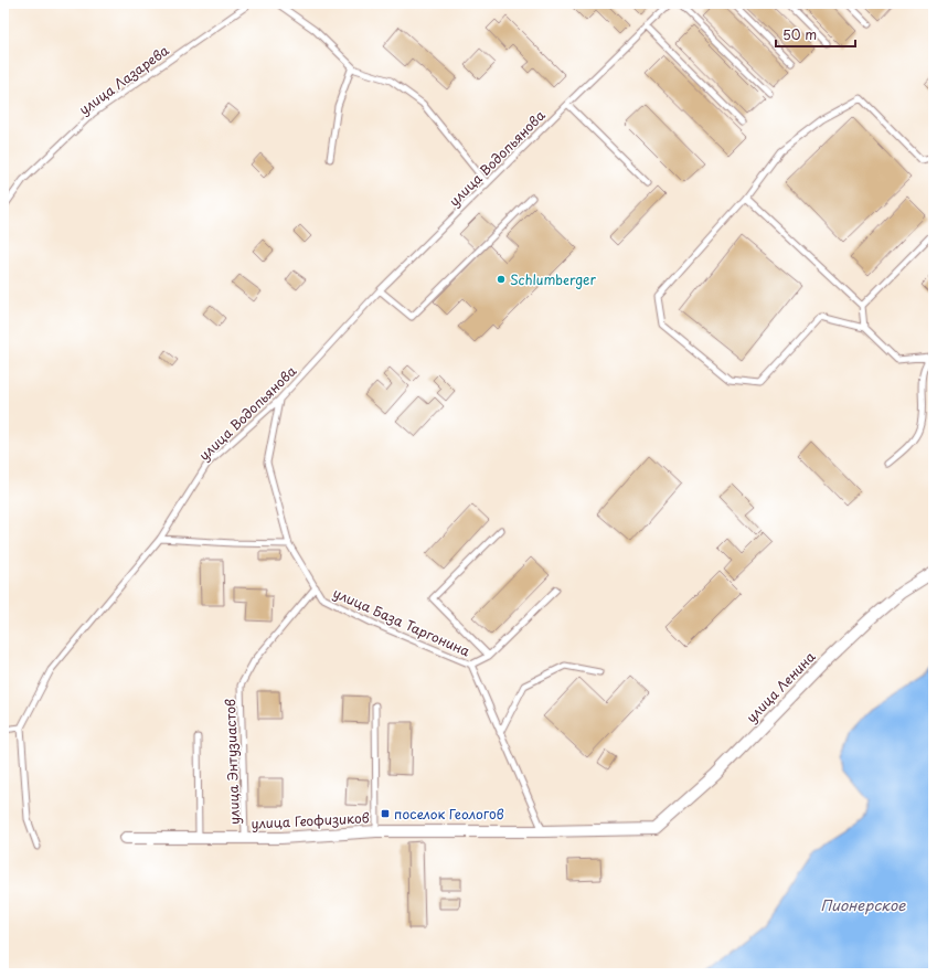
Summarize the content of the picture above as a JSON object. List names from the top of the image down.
{
  "streets": {
    "street": ["улица Ленина", "улица Геофизиков"],
    "lane": [
      "улица Лазарева",
      "улица Водопьянова",
      "улица База Таргонина",
      "улица Энтузиастов"
    ]
  },
  "crossings": [
    ["улица Водопьянова", "улица База Таргонина"],
    ["улица База Таргонина", "улица Энтузиастов"],
    ["улица Ленина", "улица Геофизиков"],
    ["улица Энтузиастов", "улица Геофизиков"]
  ],
  "water": ["Пионерское"],
  "places": {
    "other": ["Schlumberger"],
    "transit": ["поселок Геологов"]
  },
  "scale_bar": "50 m"
}
